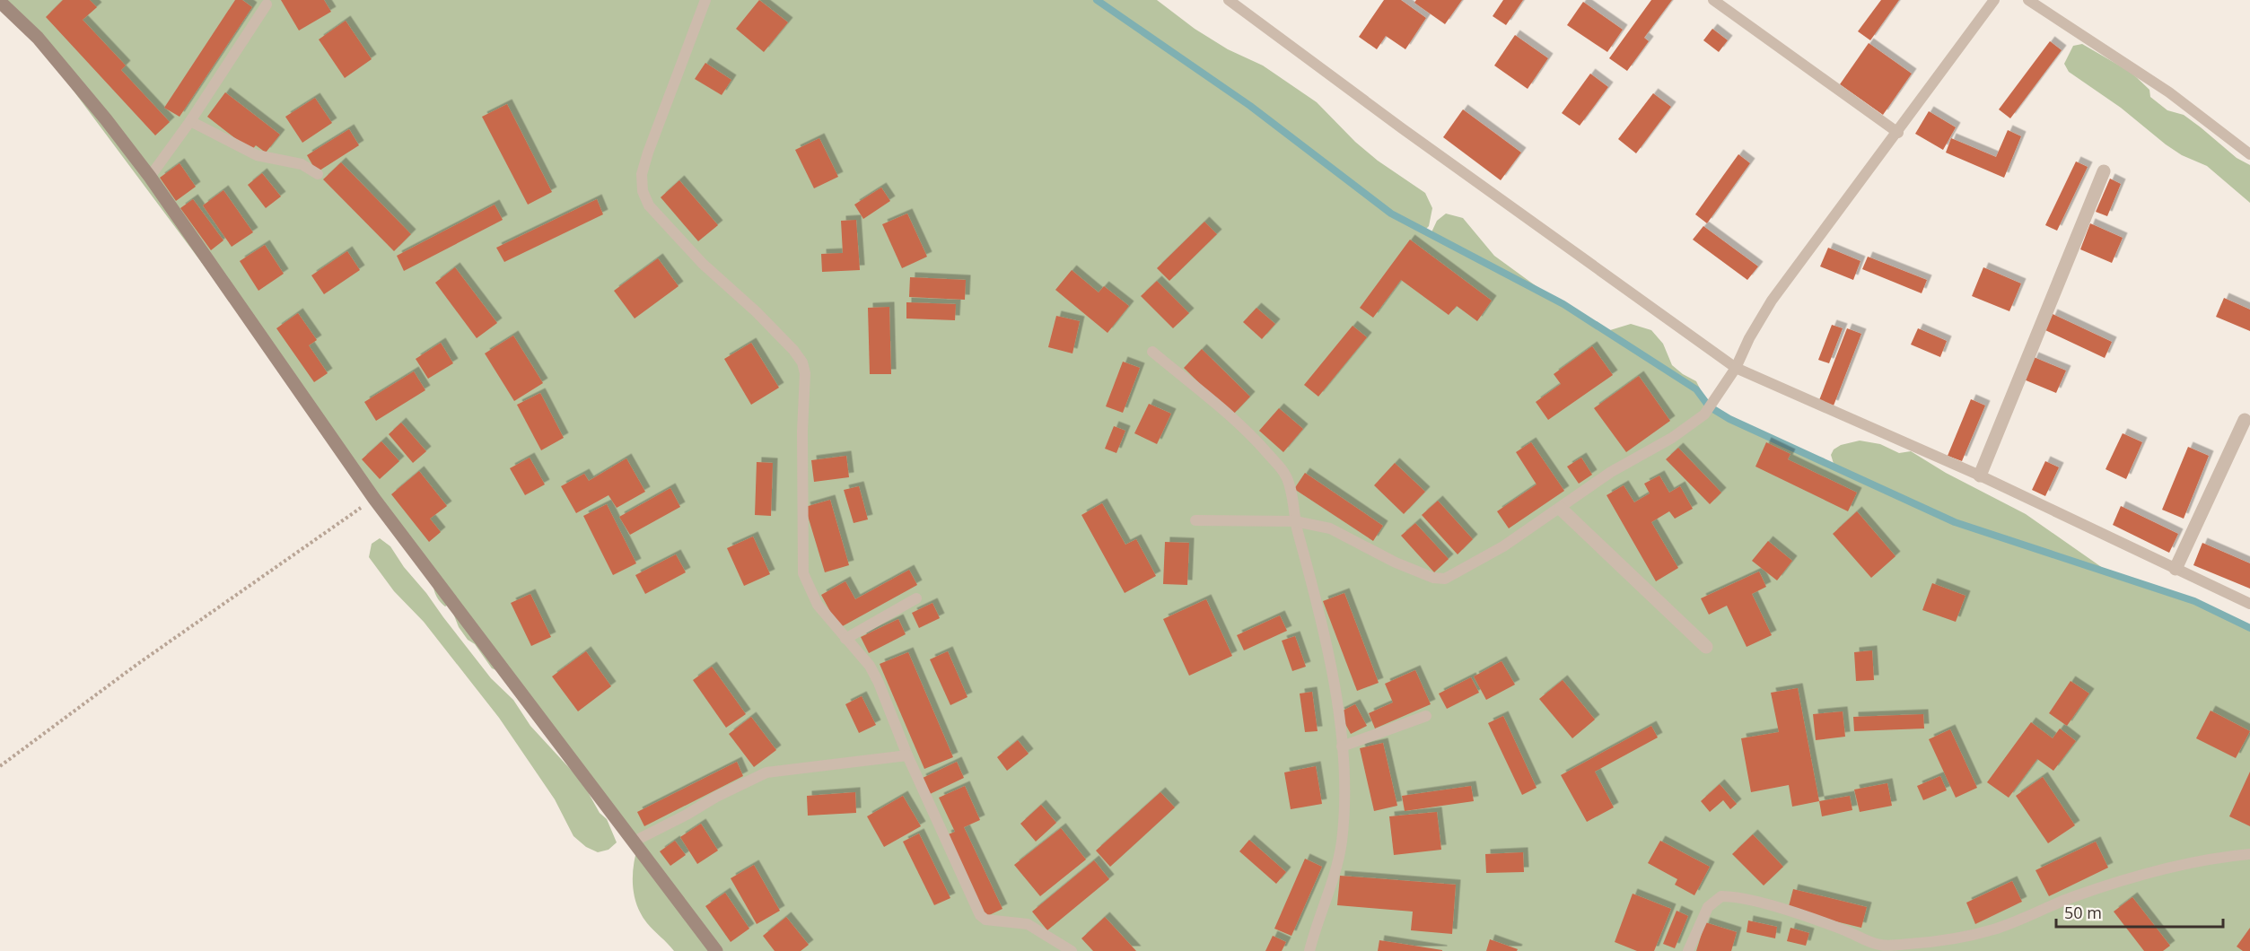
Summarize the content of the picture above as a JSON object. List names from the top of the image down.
{
  "scale_bar": "50 m"
}
